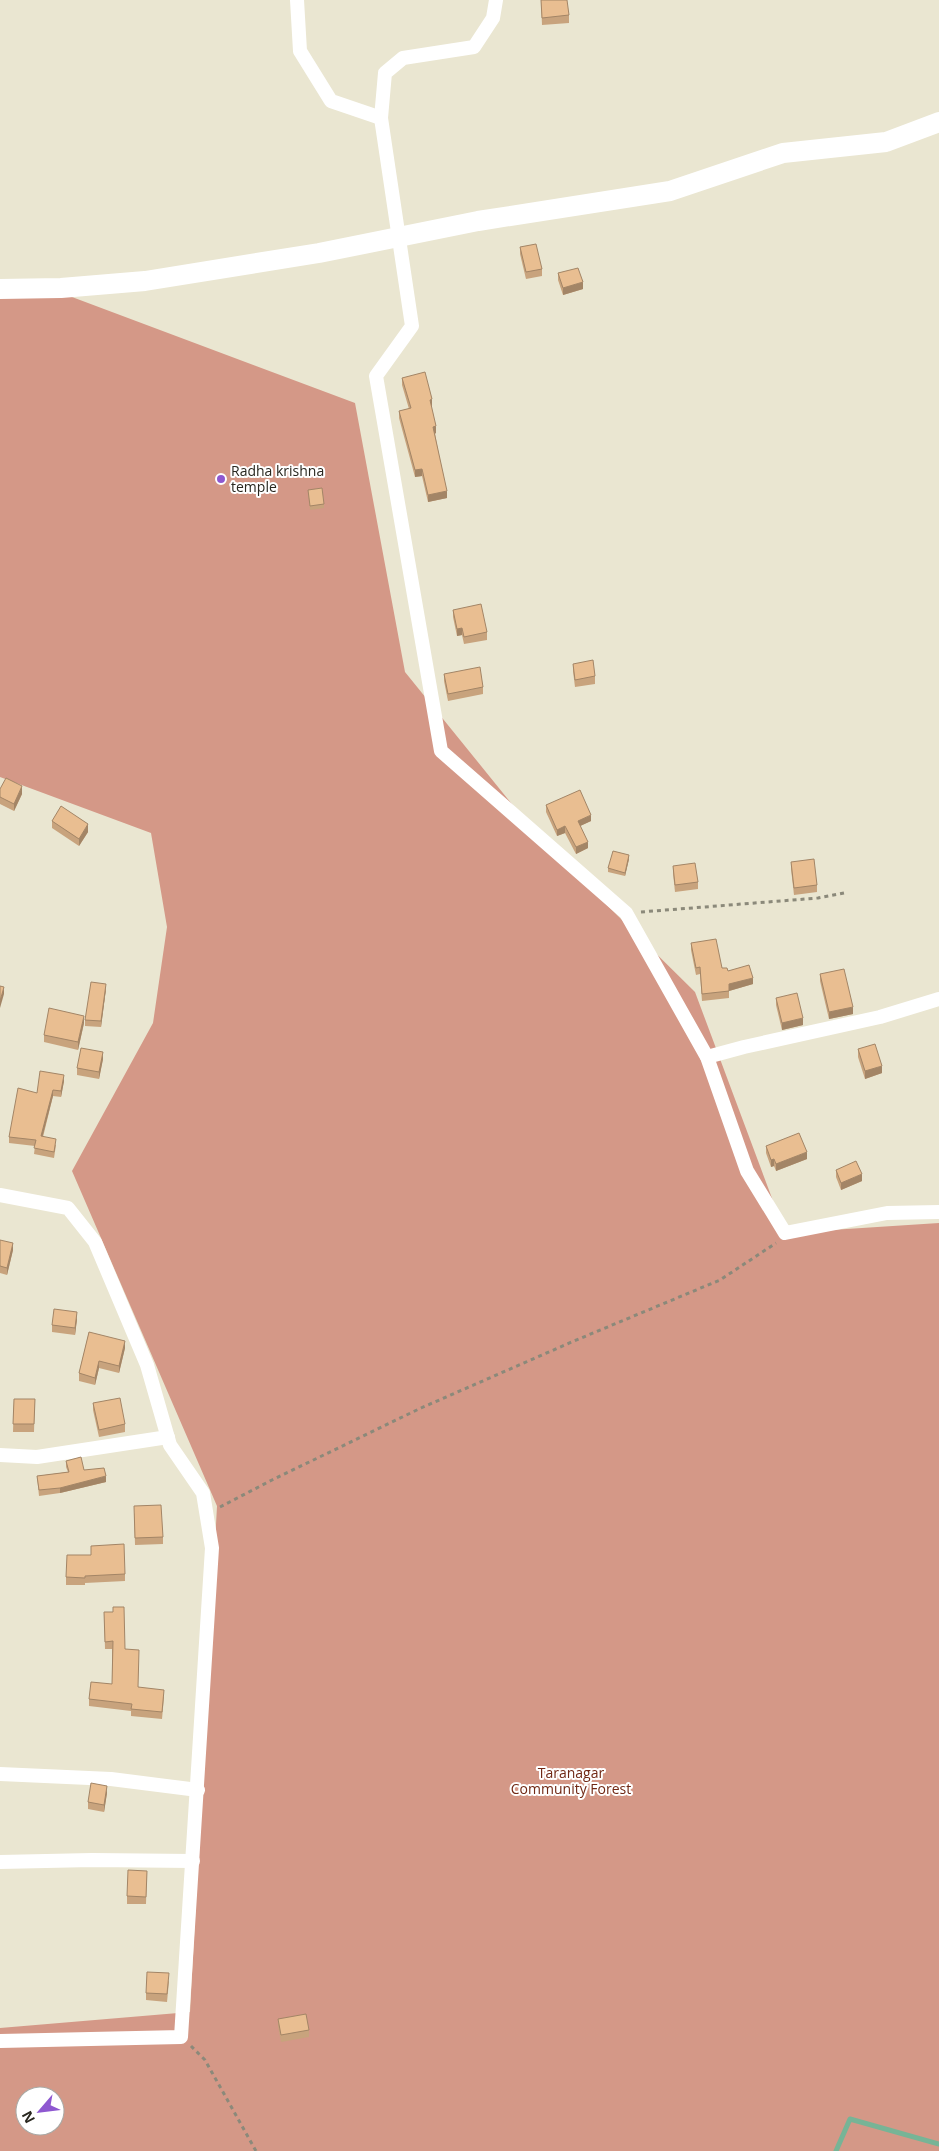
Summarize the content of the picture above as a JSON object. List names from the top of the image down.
{
  "parks": ["Taranagar Community Forest"],
  "places": ["Radha krishna temple"],
  "north": "bottom left"
}
